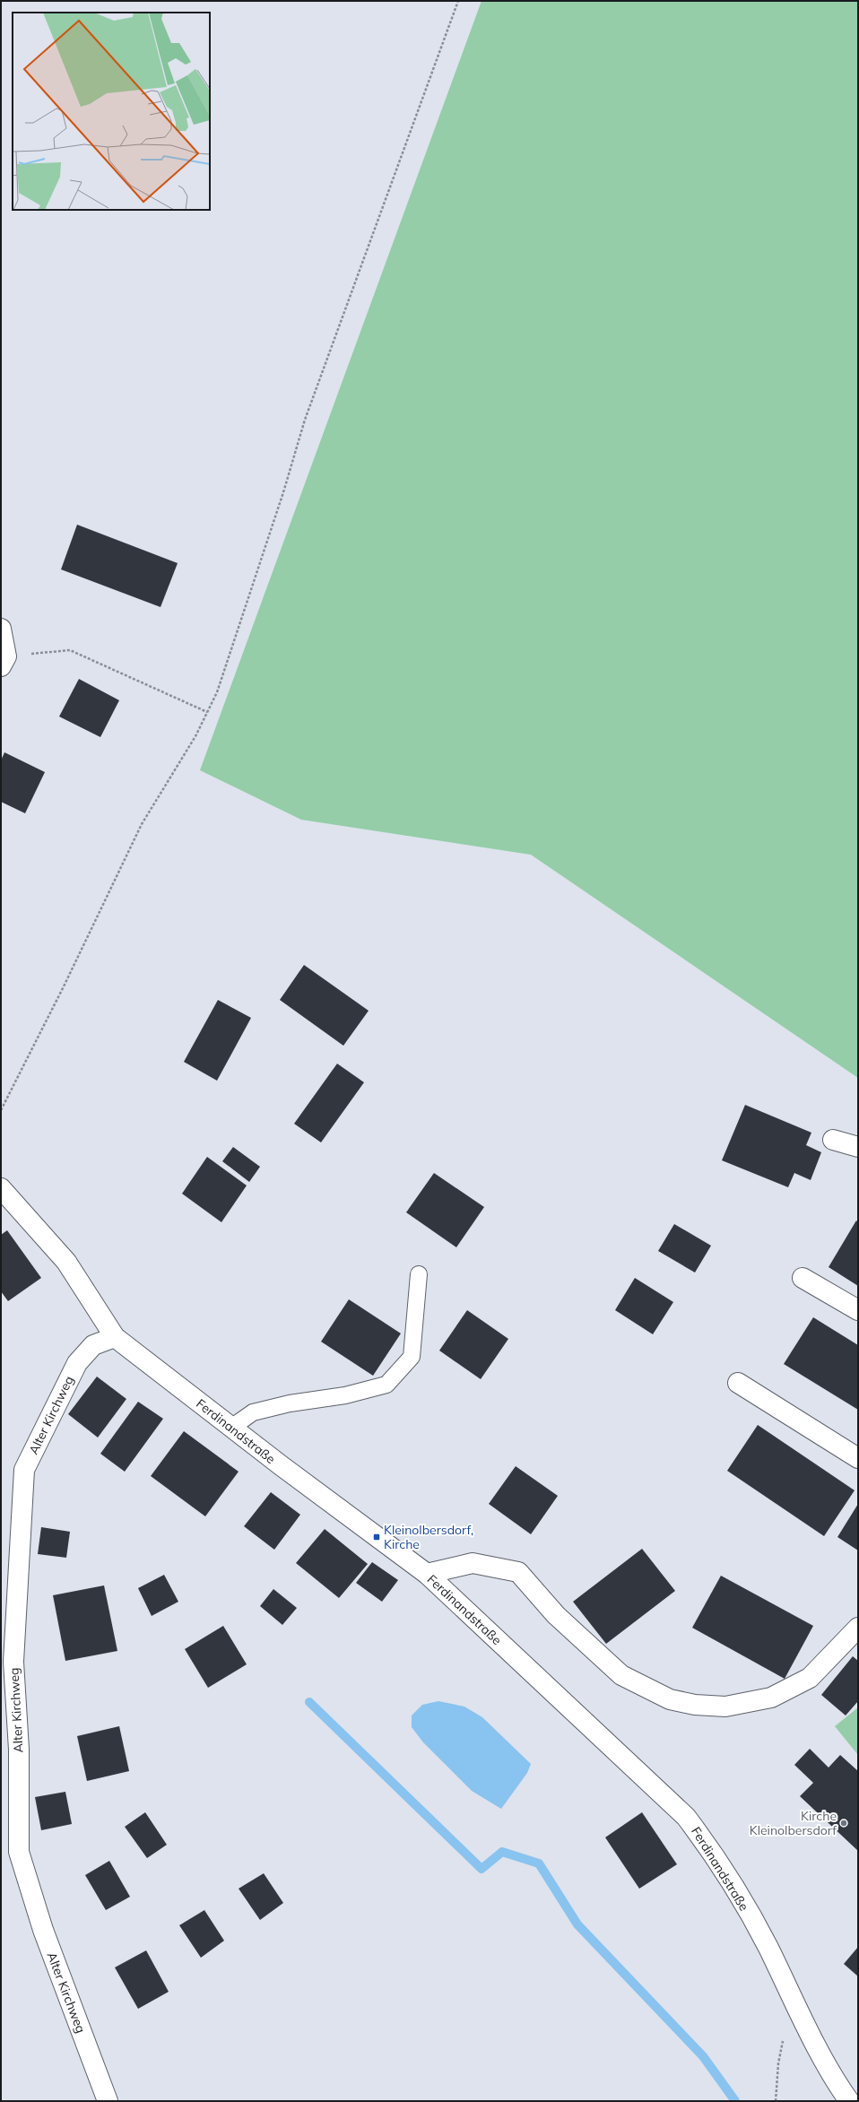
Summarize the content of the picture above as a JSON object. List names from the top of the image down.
{
  "streets": {
    "street": ["Alter Kirchweg", "Ferdinandstraße"]
  },
  "crossings": [
    ["Alter Kirchweg", "Ferdinandstraße"]
  ],
  "places": {
    "transit": ["Kleinolbersdorf, Kirche"],
    "other": ["Kirche Kleinolbersdorf"]
  }
}
